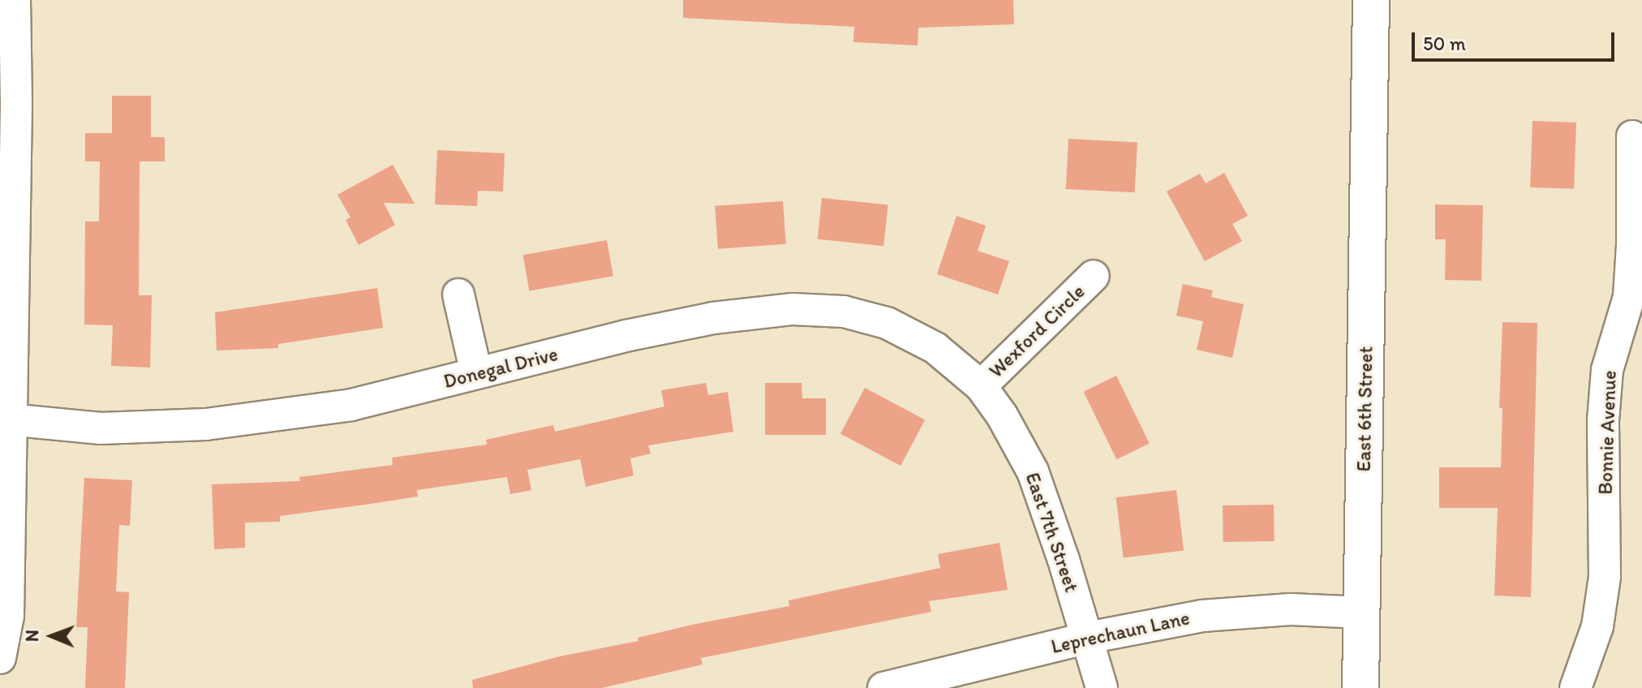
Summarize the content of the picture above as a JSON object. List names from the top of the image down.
{
  "streets": {
    "main road": ["East 6th Street"],
    "street": [
      "Wexford Circle",
      "Donegal Drive",
      "Bonnie Avenue",
      "East 7th Street",
      "Leprechaun Lane"
    ]
  },
  "crossings": [
    ["Wexford Circle", "Donegal Drive"],
    ["Wexford Circle", "East 7th Street"],
    ["Donegal Drive", "East 7th Street"],
    ["East 6th Street", "Leprechaun Lane"],
    ["East 7th Street", "Leprechaun Lane"]
  ],
  "scale_bar": "50 m",
  "north": "left"
}
